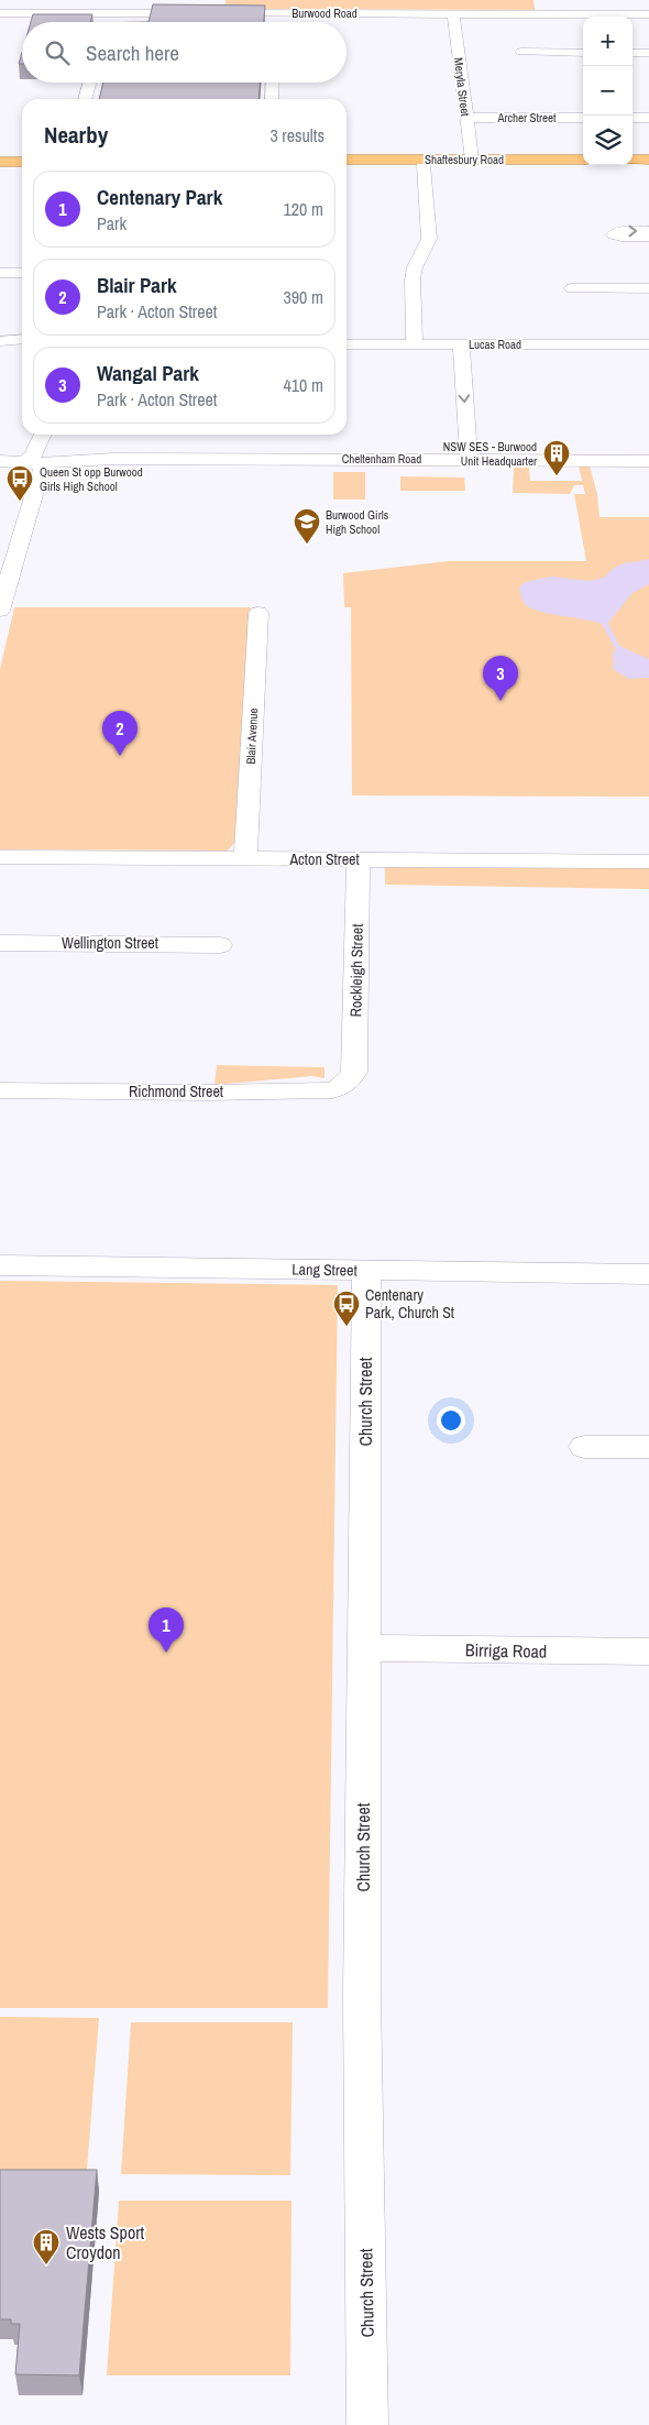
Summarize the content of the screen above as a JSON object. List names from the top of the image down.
{
  "streets": {
    "main road": ["Shaftesbury Road"],
    "street": [
      "Burwood Road",
      "Meryla Street",
      "Archer Street",
      "Lucas Road",
      "Cheltenham Road",
      "Blair Avenue",
      "Acton Street",
      "Wellington Street",
      "Rockleigh Street",
      "Richmond Street",
      "Lang Street",
      "Church Street",
      "Birriga Road"
    ]
  },
  "crossings": [
    ["Burwood Road", "Meryla Street"],
    ["Meryla Street", "Archer Street"],
    ["Meryla Street", "Shaftesbury Road"],
    ["Blair Avenue", "Acton Street"],
    ["Acton Street", "Rockleigh Street"],
    ["Rockleigh Street", "Richmond Street"],
    ["Lang Street", "Church Street"],
    ["Church Street", "Birriga Road"]
  ],
  "places": {
    "building": ["NSW SES - Burwood Unit Headquarter", "Wests Sport Croydon"],
    "bus stop": ["Queen St opp Burwood Girls High School", "Centenary Park, Church St"],
    "school or university": ["Burwood Girls High School"]
  },
  "page": {
    "map_buttons": ["+", "−"],
    "search": "Search here",
    "heading": ["Nearby", "3 results"],
    "list": [
      {
        "mark": "1",
        "name": "Centenary Park",
        "note": "Park",
        "value": "120 m"
      },
      {
        "mark": "2",
        "name": "Blair Park",
        "note": "Park · Acton Street",
        "value": "390 m"
      },
      {
        "mark": "3",
        "name": "Wangal Park",
        "note": "Park · Acton Street",
        "value": "410 m"
      }
    ],
    "pins": ["3", "2", "1"]
  }
}
